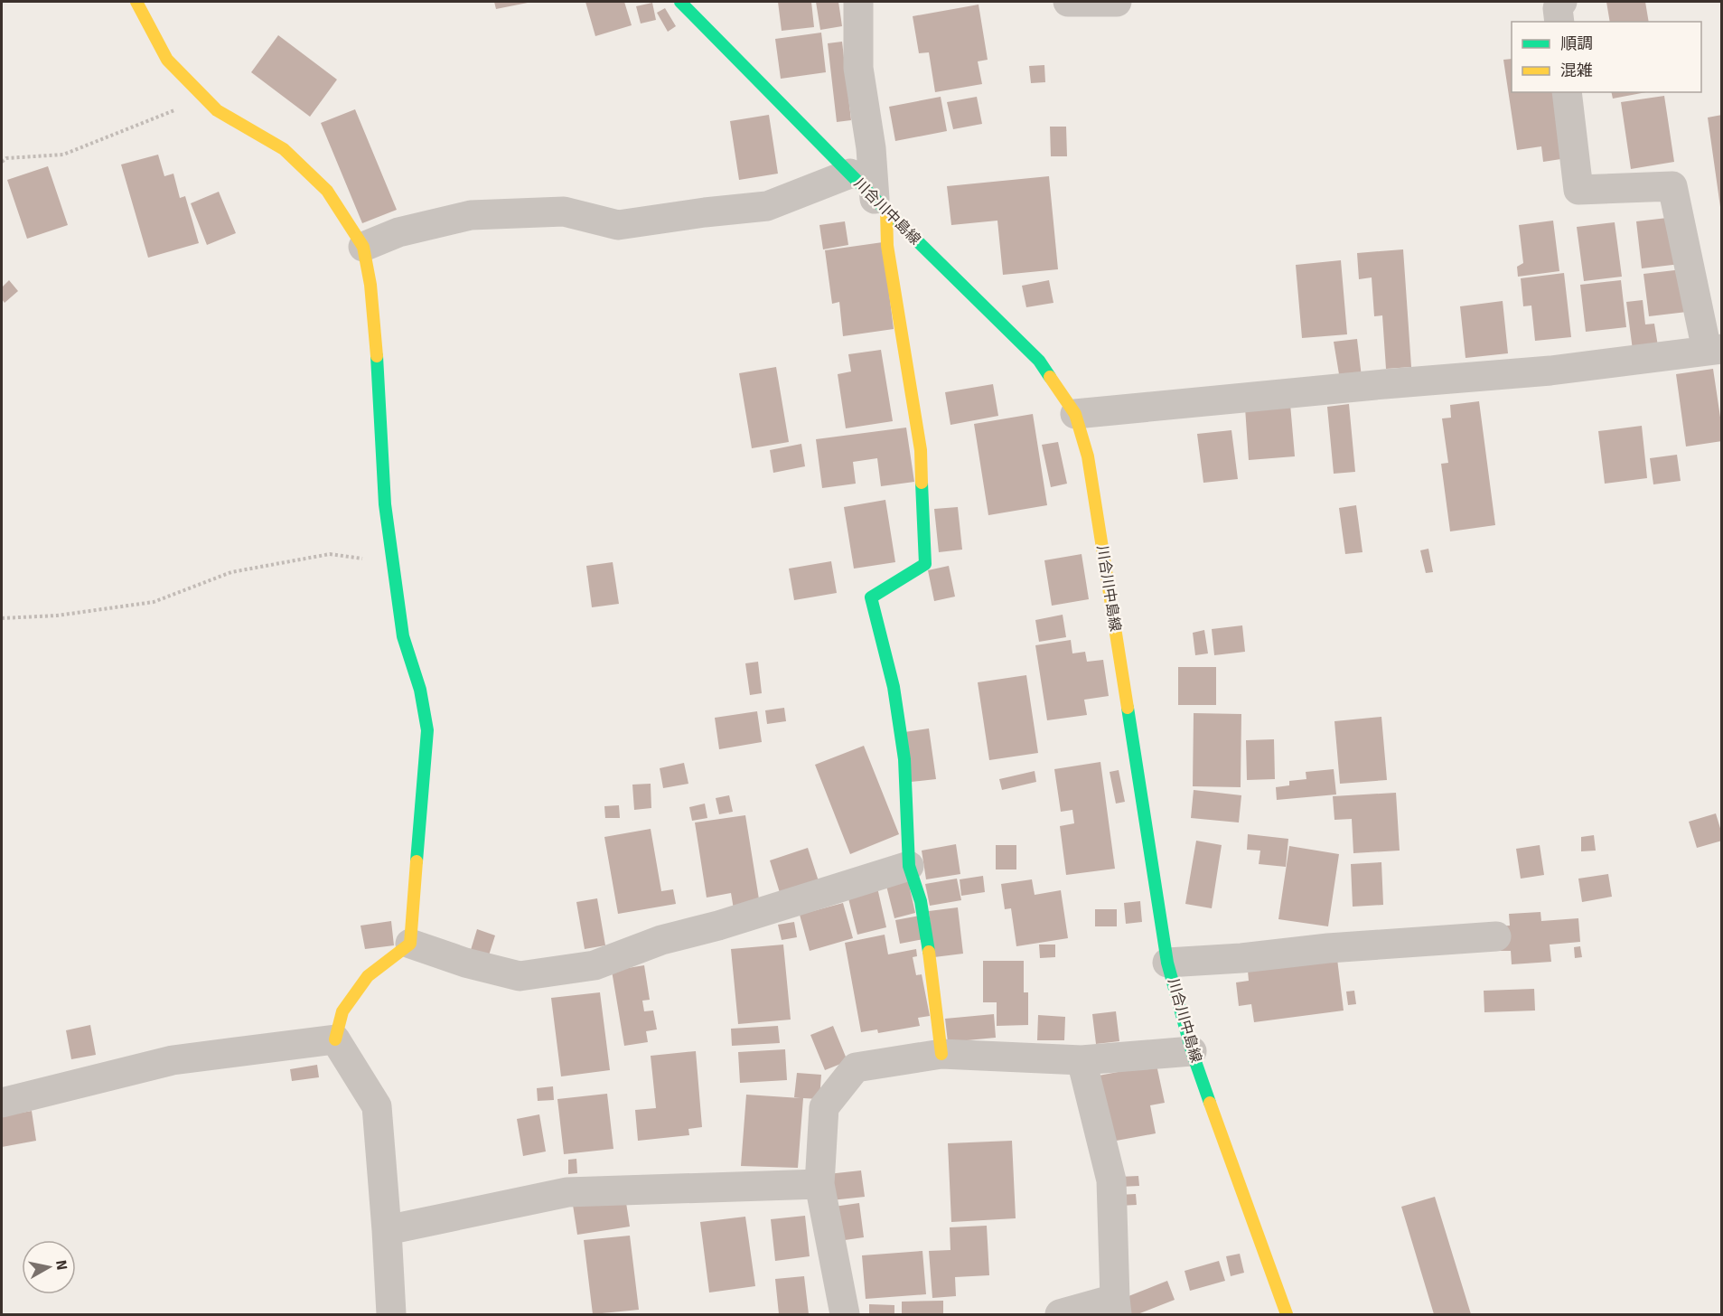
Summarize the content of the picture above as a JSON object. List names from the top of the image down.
{
  "streets": {
    "street": ["川合川中島線"]
  },
  "legend": ["順調", "混雑"],
  "north": "right"
}
